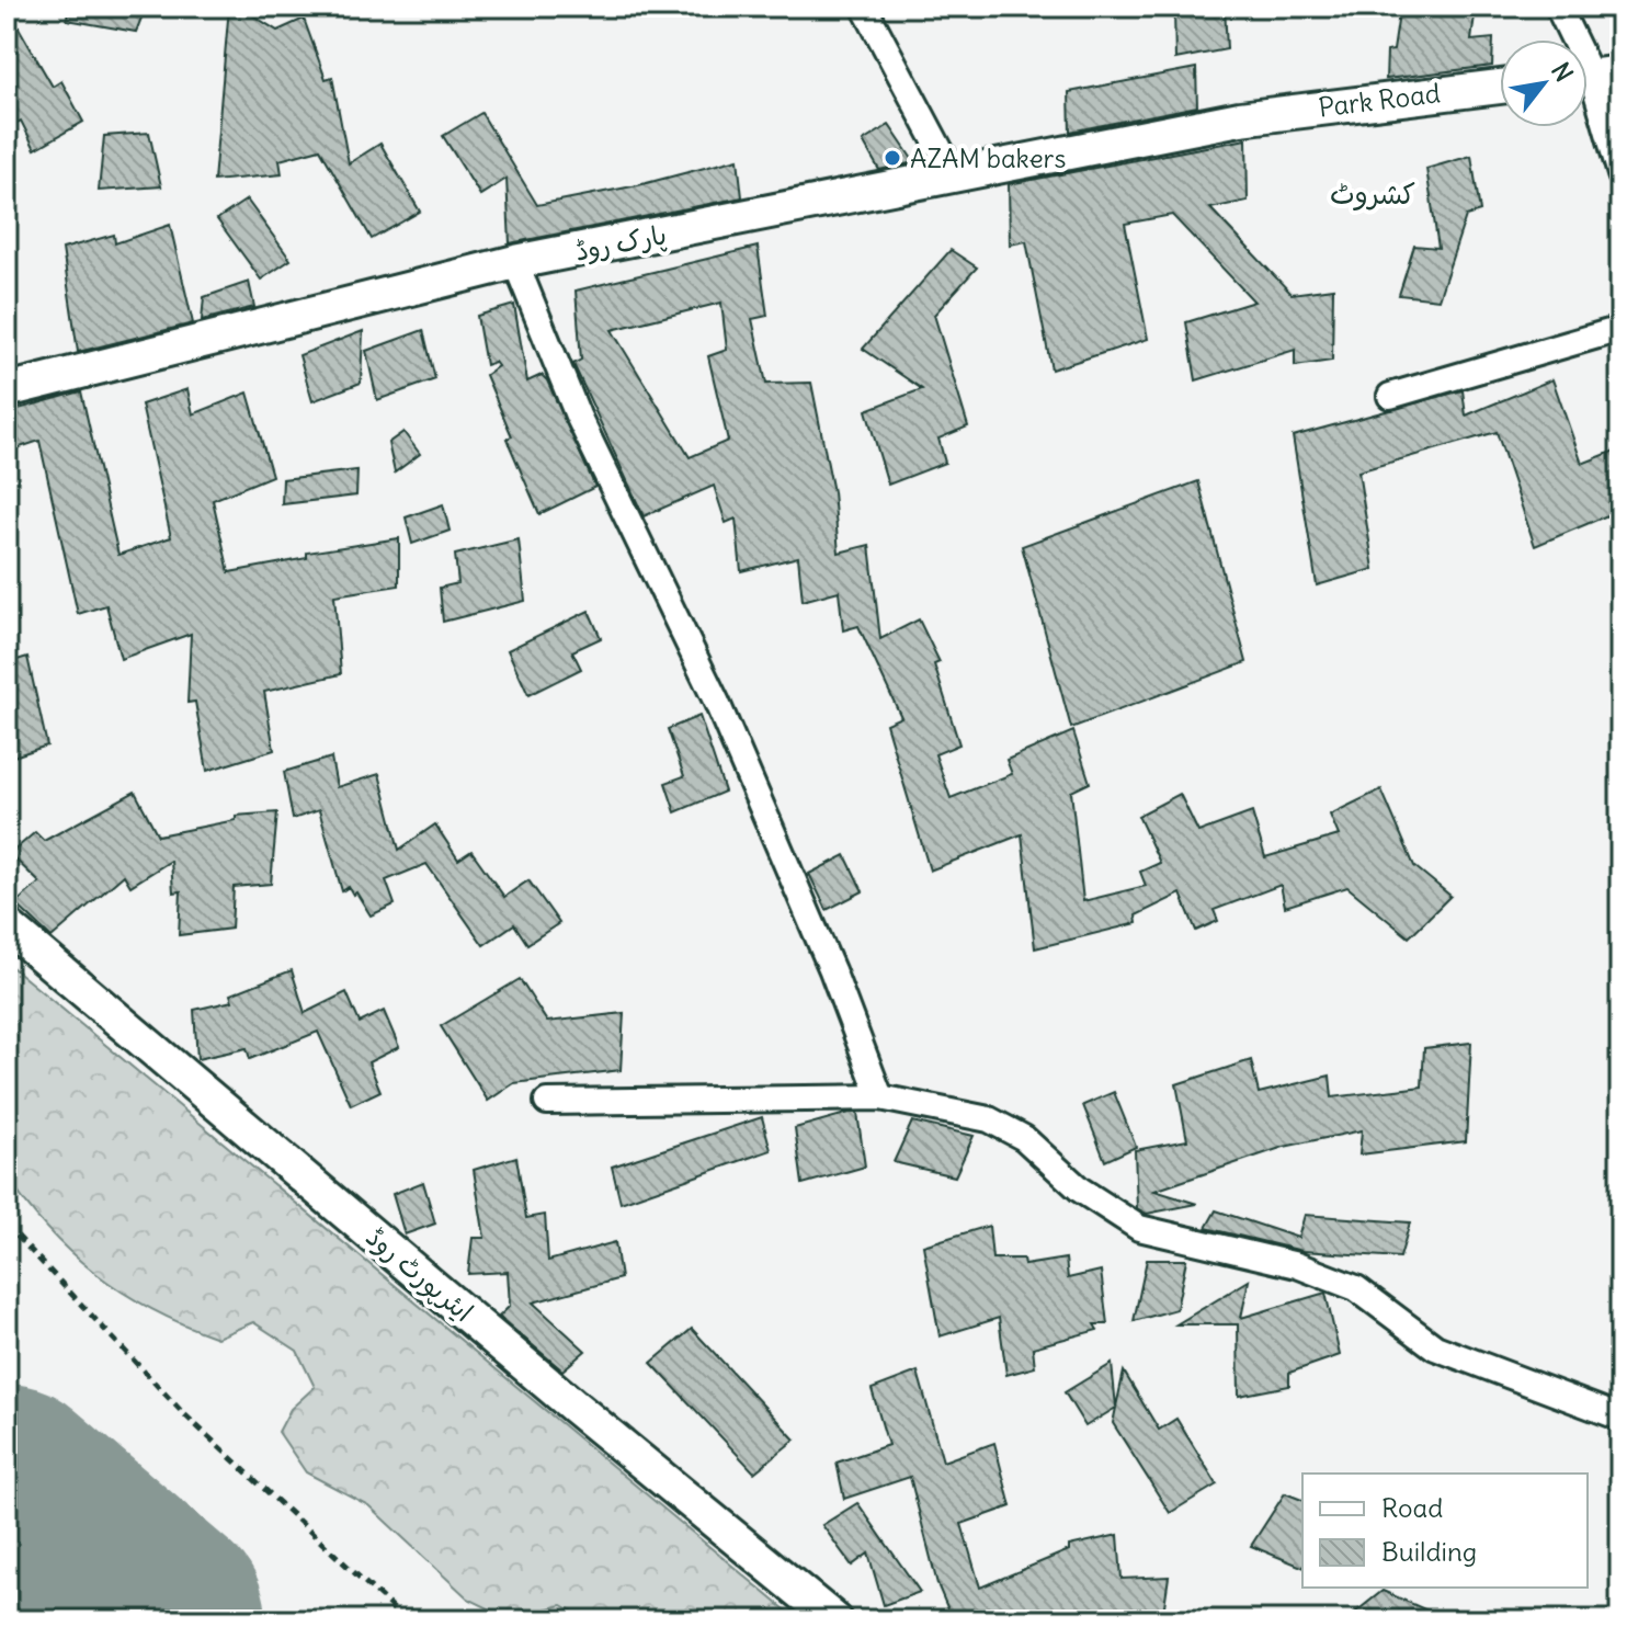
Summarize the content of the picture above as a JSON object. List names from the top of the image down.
{
  "streets": {
    "main road": ["Park Road", "پارک روڈ", "ایئرپورٹ روڈ"]
  },
  "crossings": [
    ["Park Road", "پارک روڈ"]
  ],
  "districts": ["کشروٹ"],
  "places": ["AZAM bakers"],
  "legend": ["Road", "Building"],
  "north": "top right"
}
